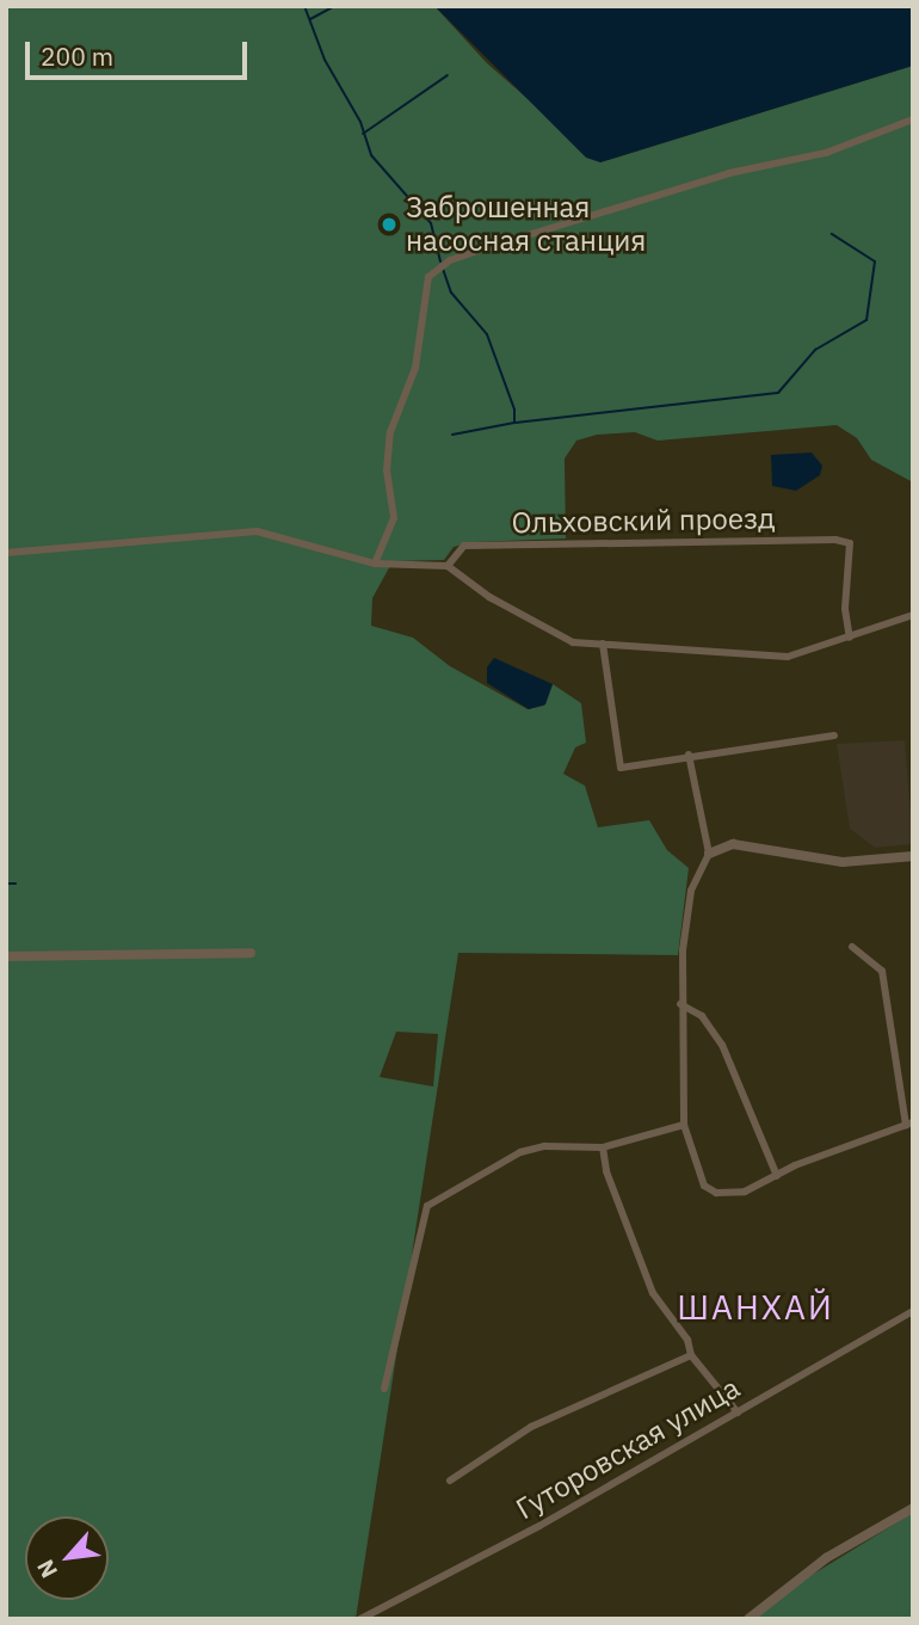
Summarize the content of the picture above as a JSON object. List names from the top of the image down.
{
  "streets": {
    "street": ["Ольховский проезд", "Гуторовская улица"]
  },
  "districts": ["ШАНХАЙ"],
  "places": ["Заброшенная насосная станция"],
  "scale_bar": "200 m",
  "north": "bottom left"
}
